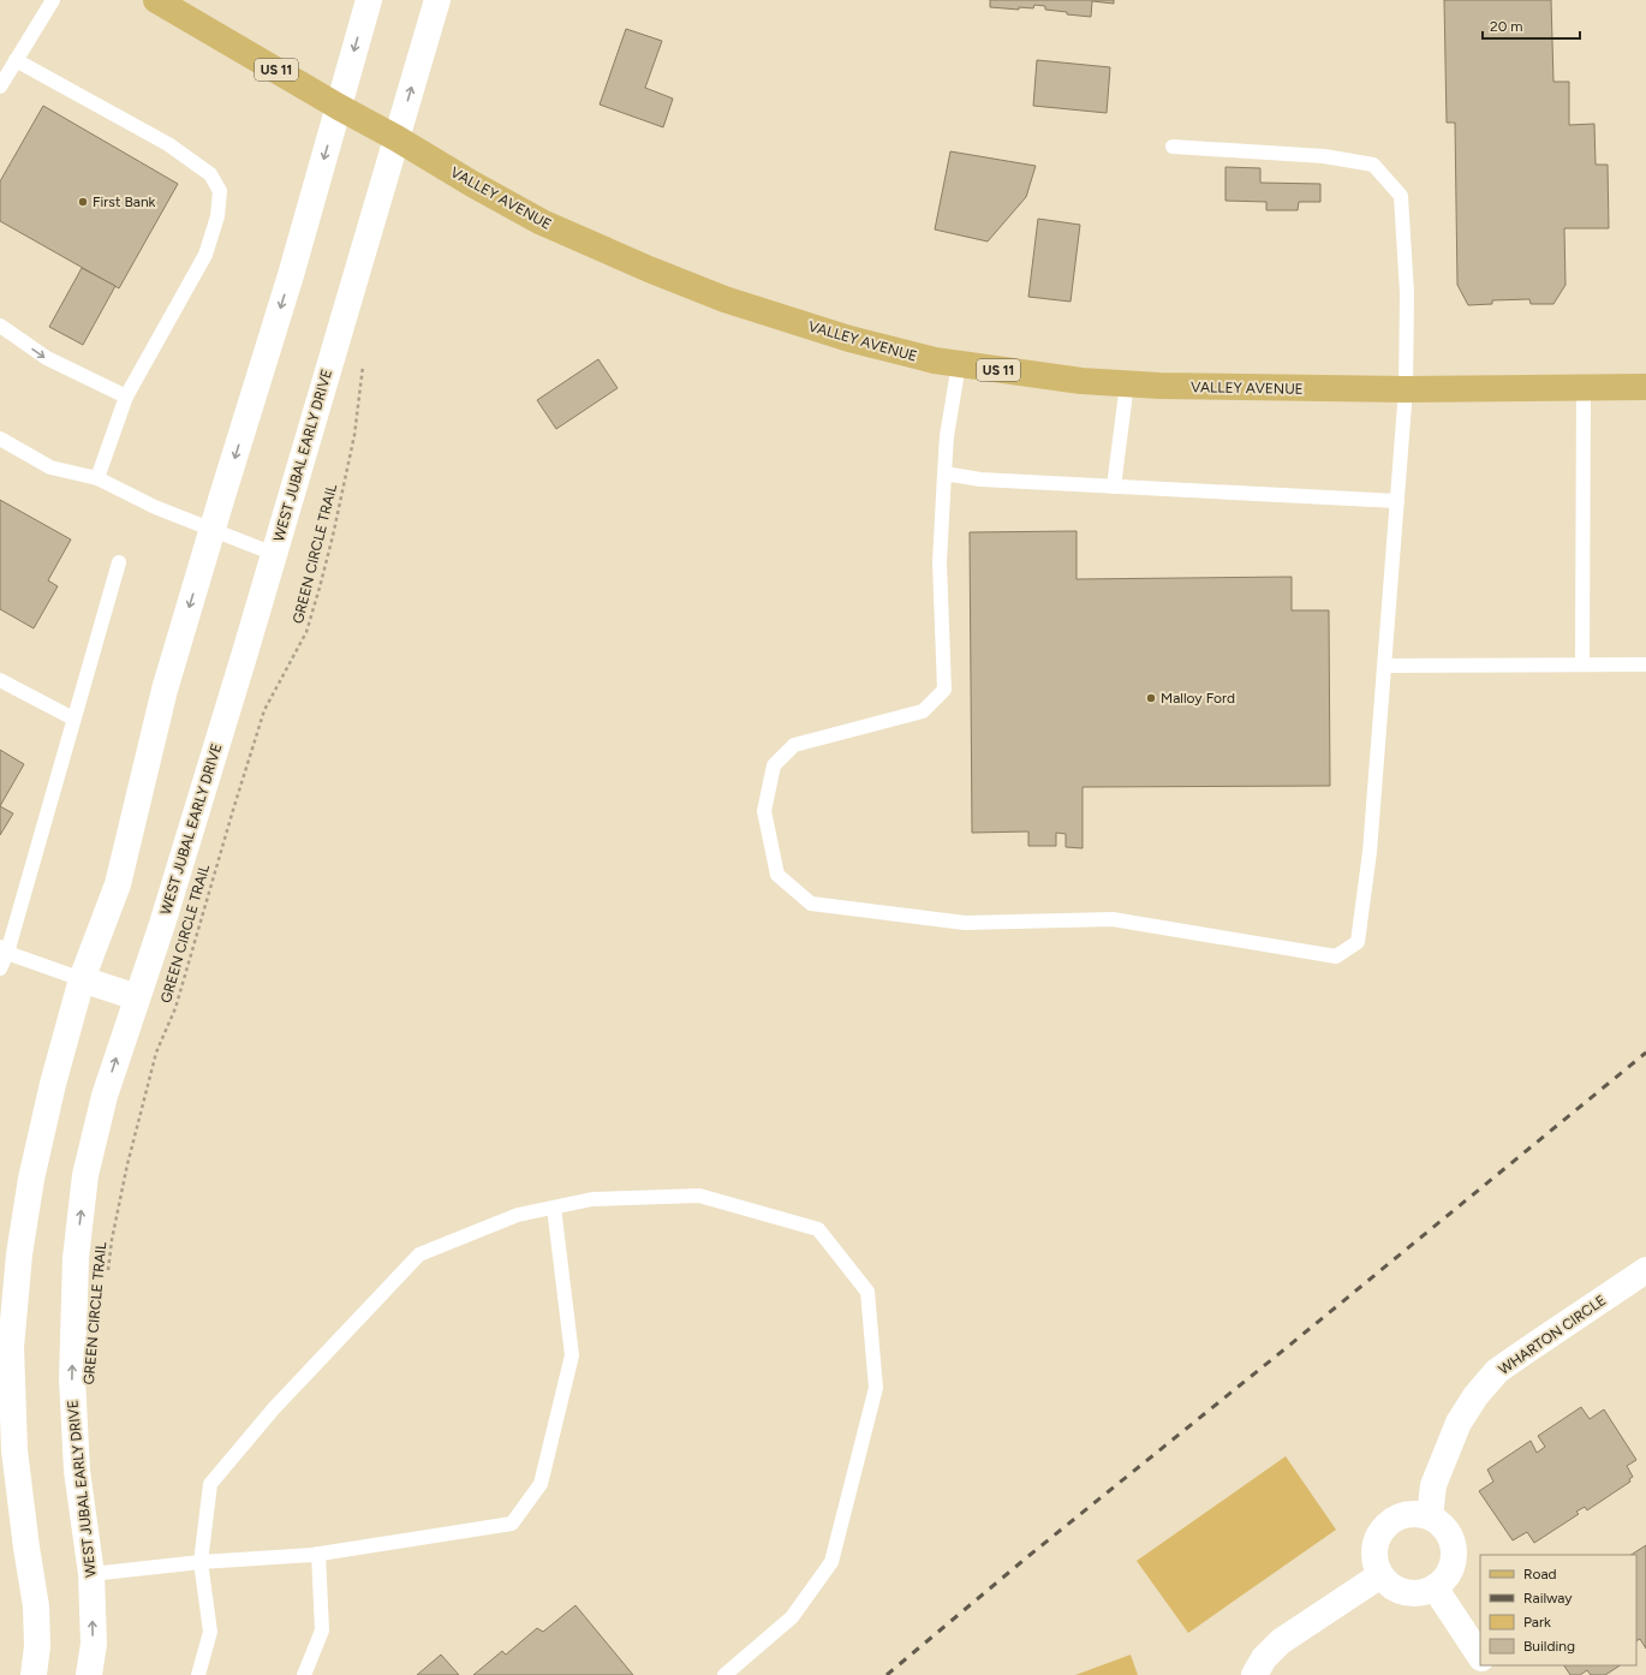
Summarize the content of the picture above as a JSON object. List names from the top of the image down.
{
  "streets": {
    "main road": [
      "US 11",
      "VALLEY AVENUE",
      "WEST JUBAL EARLY DRIVE",
      "WHARTON CIRCLE"
    ],
    "path": ["GREEN CIRCLE TRAIL"]
  },
  "crossings": [
    ["VALLEY AVENUE", "WEST JUBAL EARLY DRIVE"]
  ],
  "places": ["First Bank", "Malloy Ford"],
  "legend": [
    "Road",
    "Railway",
    "Park",
    "Building"
  ],
  "scale_bar": "20 m"
}
